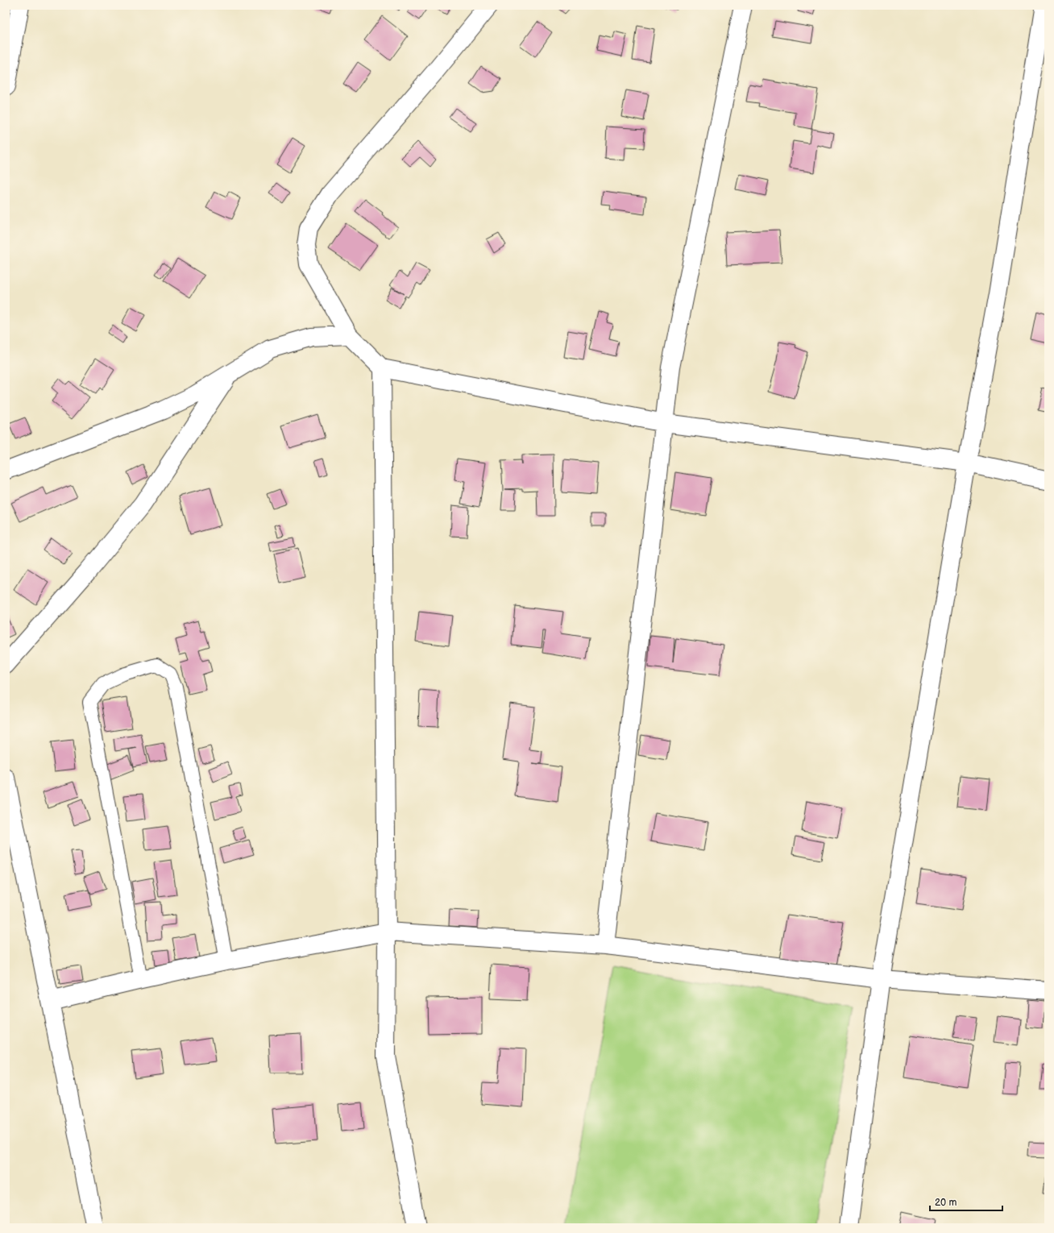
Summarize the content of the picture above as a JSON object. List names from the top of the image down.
{
  "scale_bar": "20 m"
}
